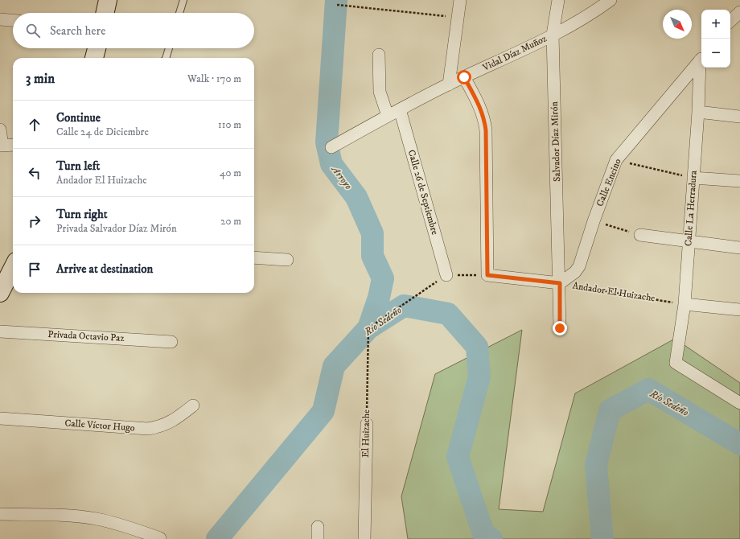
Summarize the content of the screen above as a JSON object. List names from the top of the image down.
{
  "streets": {
    "street": [
      "Vidal Díaz Muñoz",
      "Salvador Díaz Mirón",
      "Calle Encino",
      "Calle 26 de Septiembre",
      "Calle La Herradura",
      "Andador El Huizache",
      "Privada Octavio Paz",
      "Calle Víctor Hugo",
      "El Huizache"
    ]
  },
  "crossings": [
    ["Vidal Díaz Muñoz", "Salvador Díaz Mirón"],
    ["Vidal Díaz Muñoz", "Calle 26 de Septiembre"],
    ["Salvador Díaz Mirón", "Calle Encino"],
    ["Salvador Díaz Mirón", "Andador El Huizache"],
    ["Calle Encino", "Andador El Huizache"],
    ["Calle 26 de Septiembre", "El Huizache"],
    ["Calle La Herradura", "Andador El Huizache"]
  ],
  "water": ["Arroyo", "Río Sedeño"],
  "north": "bottom right",
  "page": {
    "map_buttons": ["+", "−"],
    "search": "Search here",
    "heading": ["3 min", "Walk · 170 m"],
    "list": [
      ["Continue", "Calle 24 de Diciembre", "110 m"],
      ["Turn left", "Andador El Huizache", "40 m"],
      ["Turn right", "Privada Salvador Díaz Mirón", "20 m"],
      "Arrive at destination"
    ]
  }
}
